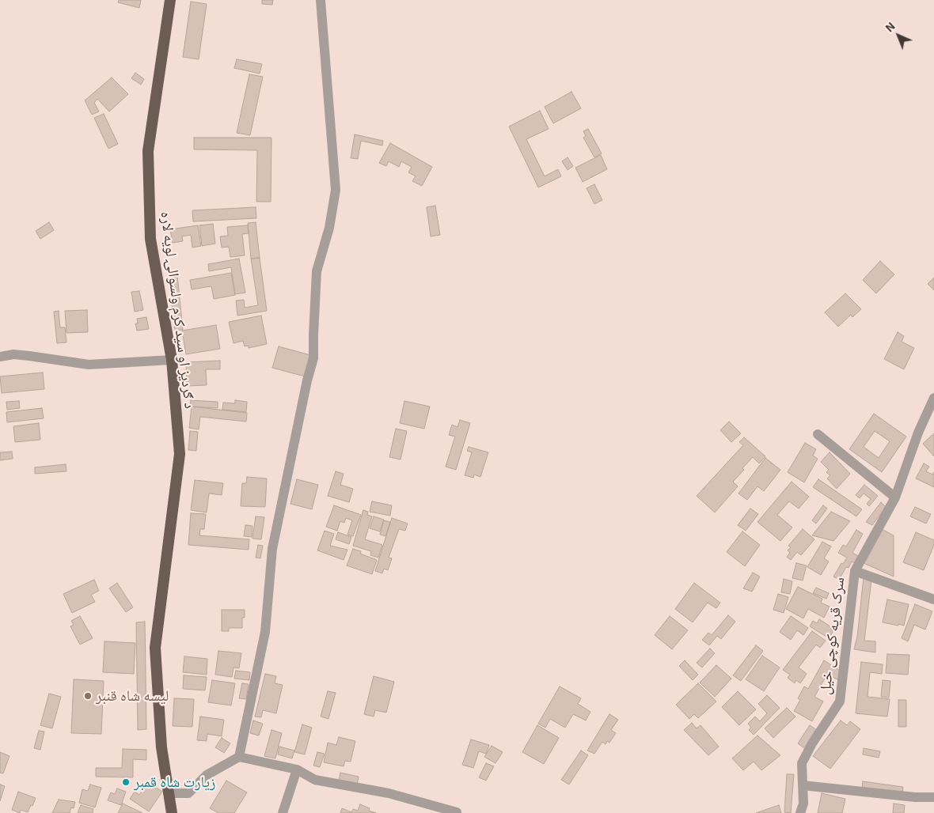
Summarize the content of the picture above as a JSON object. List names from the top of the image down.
{
  "streets": {
    "highway": ["د ګردیز او سید کرم ولسوالۍ لویه لاره"],
    "street": ["سرک قریه کوچی خیل"]
  },
  "places": ["لیسه شاه قنبر", "زیارت شاه قمبر"],
  "north": "top left"
}
